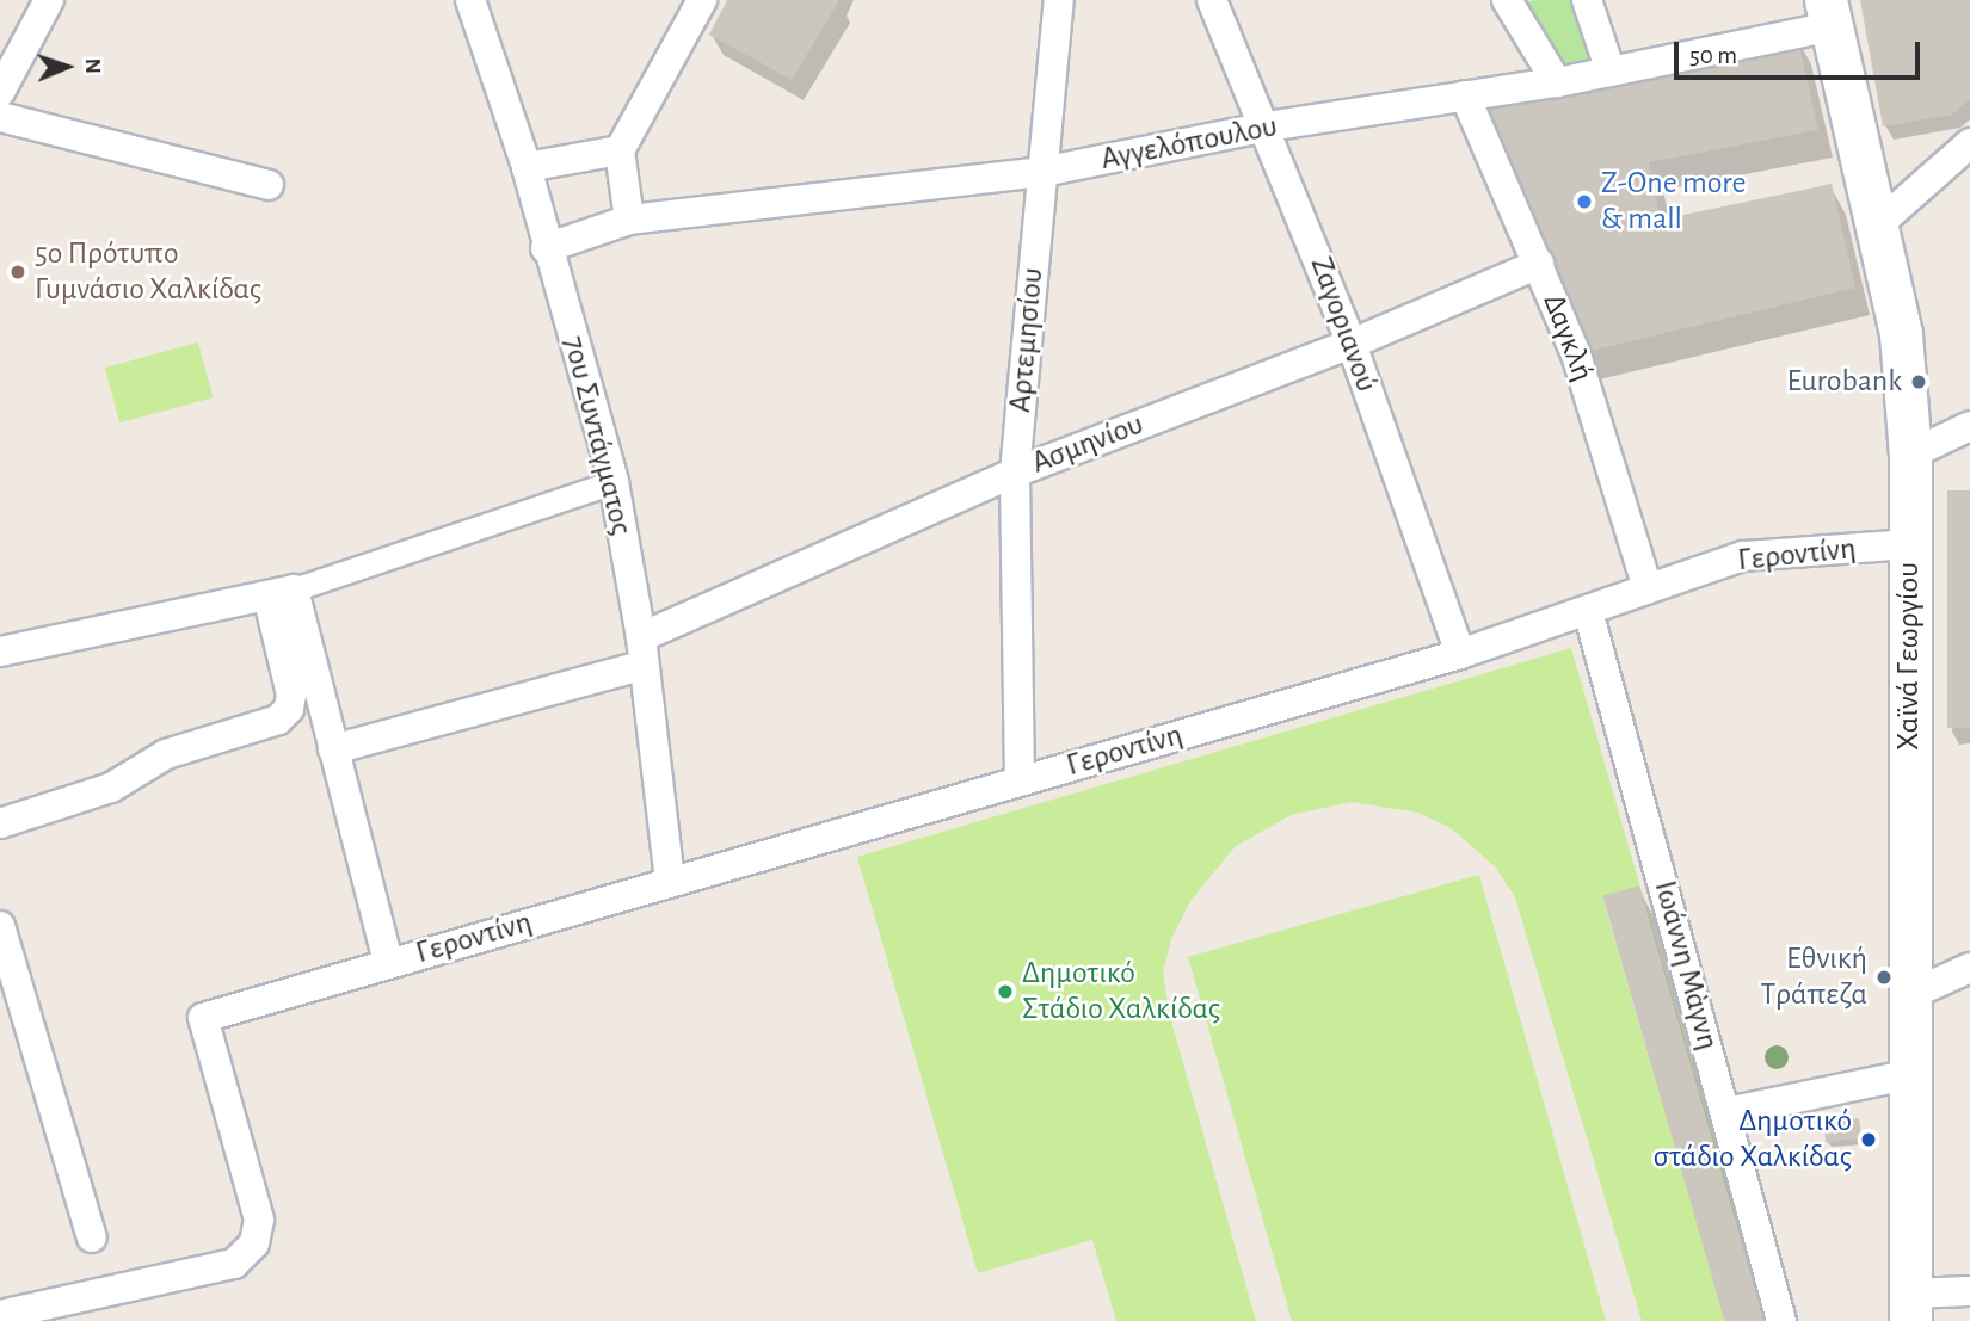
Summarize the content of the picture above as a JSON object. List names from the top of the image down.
{
  "streets": {
    "main road": ["Χαϊνά Γεωργίου"],
    "street": [
      "Αγγελόπουλου",
      "Ζαγοριανού",
      "Δαγκλή",
      "Αρτεμησίου",
      "7ου Συντάγματος",
      "Ασμηνίου",
      "Γεροντίνη",
      "Ιωάννη Μὰγνη"
    ]
  },
  "crossings": [
    ["Αγγελόπουλου", "Ζαγοριανού"],
    ["Αγγελόπουλου", "Δαγκλή"],
    ["Αγγελόπουλου", "Αρτεμησίου"],
    ["Αγγελόπουλου", "7ου Συντάγματος"],
    ["Αγγελόπουλου", "Χαϊνά Γεωργίου"],
    ["Ζαγοριανού", "Ασμηνίου"],
    ["Ζαγοριανού", "Γεροντίνη"],
    ["Δαγκλή", "Ασμηνίου"],
    ["Δαγκλή", "Γεροντίνη"],
    ["Αρτεμησίου", "Ασμηνίου"],
    ["Αρτεμησίου", "Γεροντίνη"],
    ["7ου Συντάγματος", "Ασμηνίου"],
    ["7ου Συντάγματος", "Γεροντίνη"],
    ["Γεροντίνη", "Χαϊνά Γεωργίου"],
    ["Γεροντίνη", "Ιωάννη Μὰγνη"]
  ],
  "places": [
    "Z-One more & mall",
    "5ο Πρότυπο Γυμνάσιο Χαλκίδας",
    "Eurobank",
    "Εθνική Τράπεζα",
    "Δημοτικό Στάδιο Χαλκίδας",
    "Δημοτικό στάδιο Χαλκίδας"
  ],
  "scale_bar": "50 m",
  "north": "right"
}
